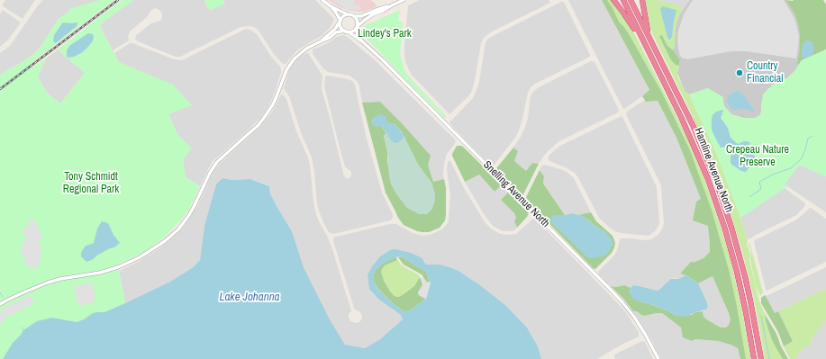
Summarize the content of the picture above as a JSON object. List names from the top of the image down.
{
  "streets": {
    "highway": ["Hamline Avenue North"],
    "street": ["Snelling Avenue North"]
  },
  "water": ["Lake Johanna"],
  "parks": ["Lindey's Park", "Crepeau Nature Preserve", "Tony Schmidt Regional Park"],
  "places": ["Country Financial"]
}
